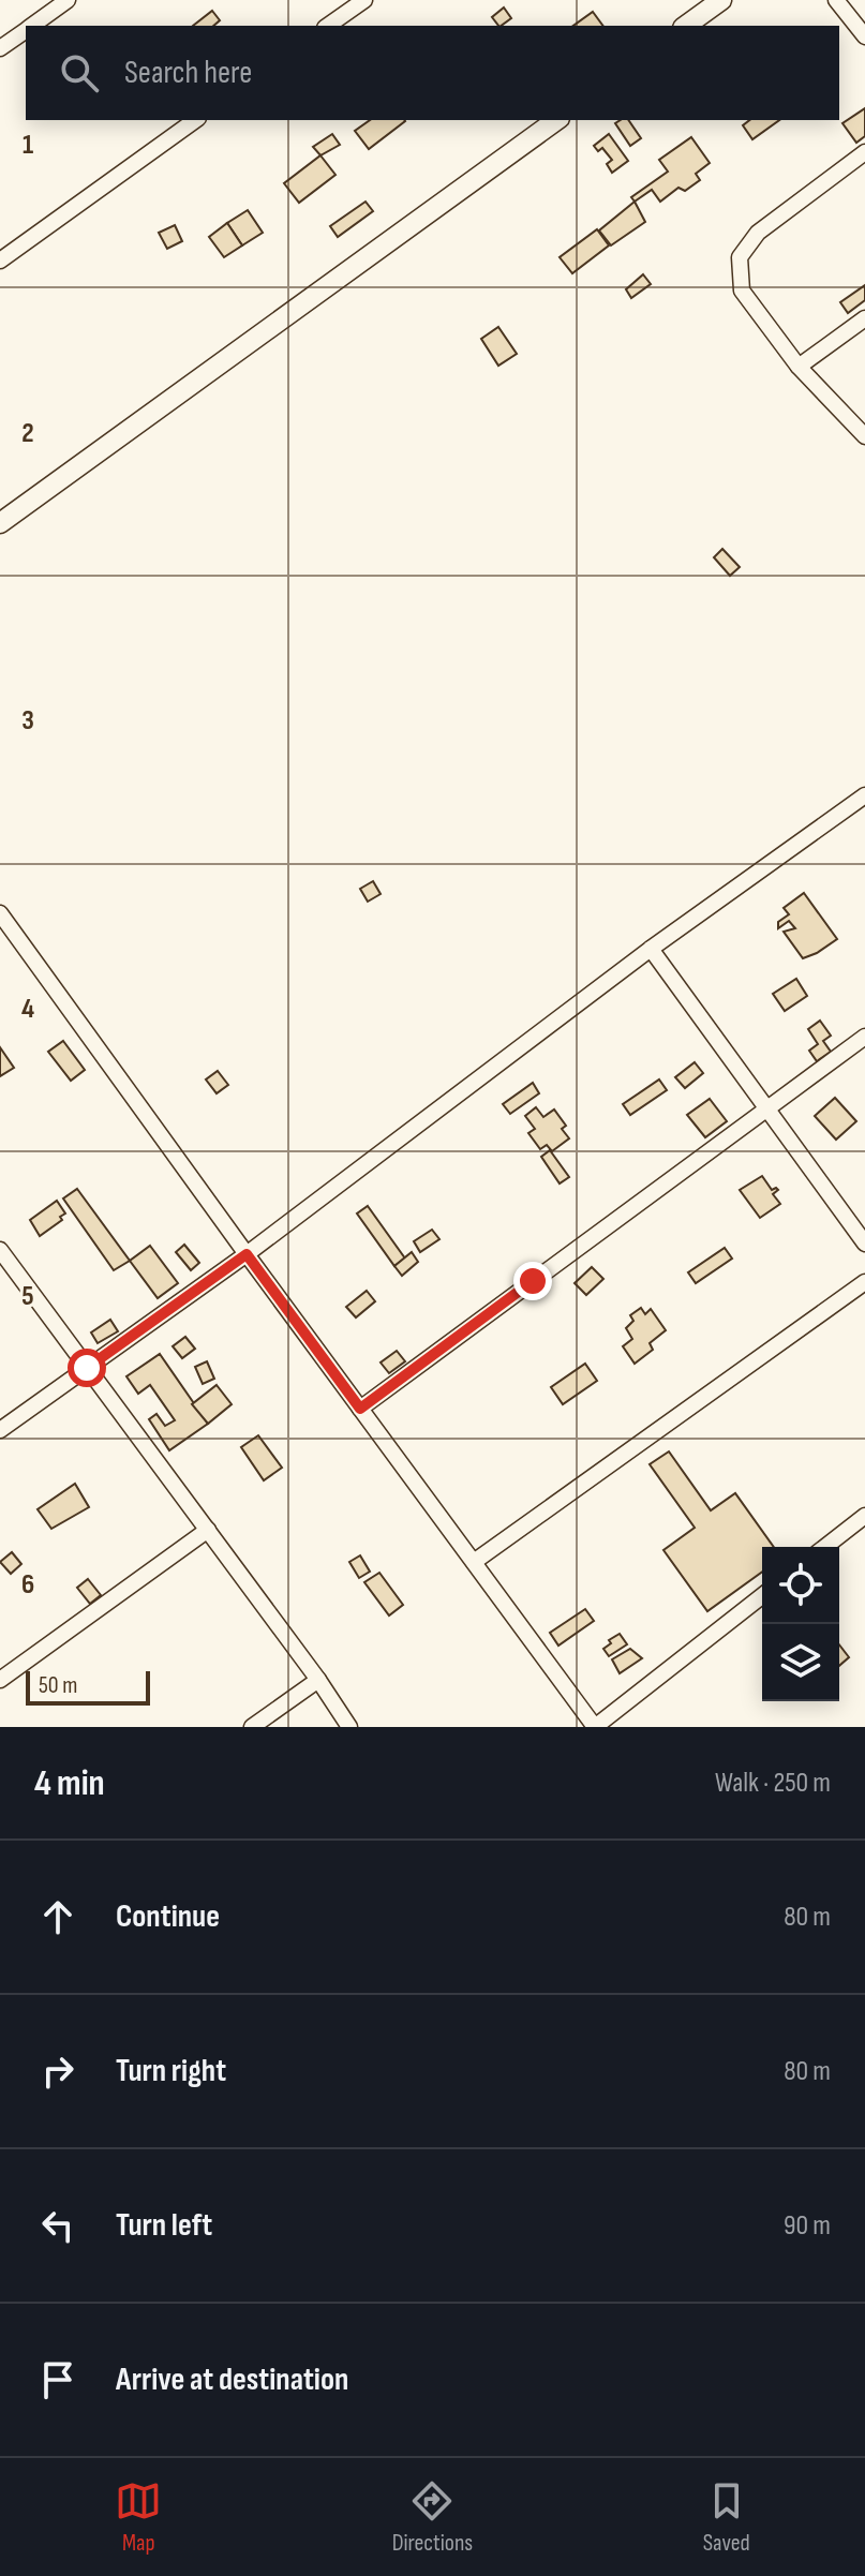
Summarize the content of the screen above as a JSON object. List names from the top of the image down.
{
  "scale_bar": "50 m",
  "page": {
    "search": "Search here",
    "scale": "50 m",
    "heading": ["4 min", "Walk · 250 m"],
    "list": [
      ["Continue", "80 m"],
      ["Turn right", "80 m"],
      ["Turn left", "90 m"],
      "Arrive at destination"
    ],
    "nav": ["Map", "Directions", "Saved"]
  },
  "grid": {
    "rows": [
      "1",
      "2",
      "3",
      "4",
      "5",
      "6"
    ]
  }
}
